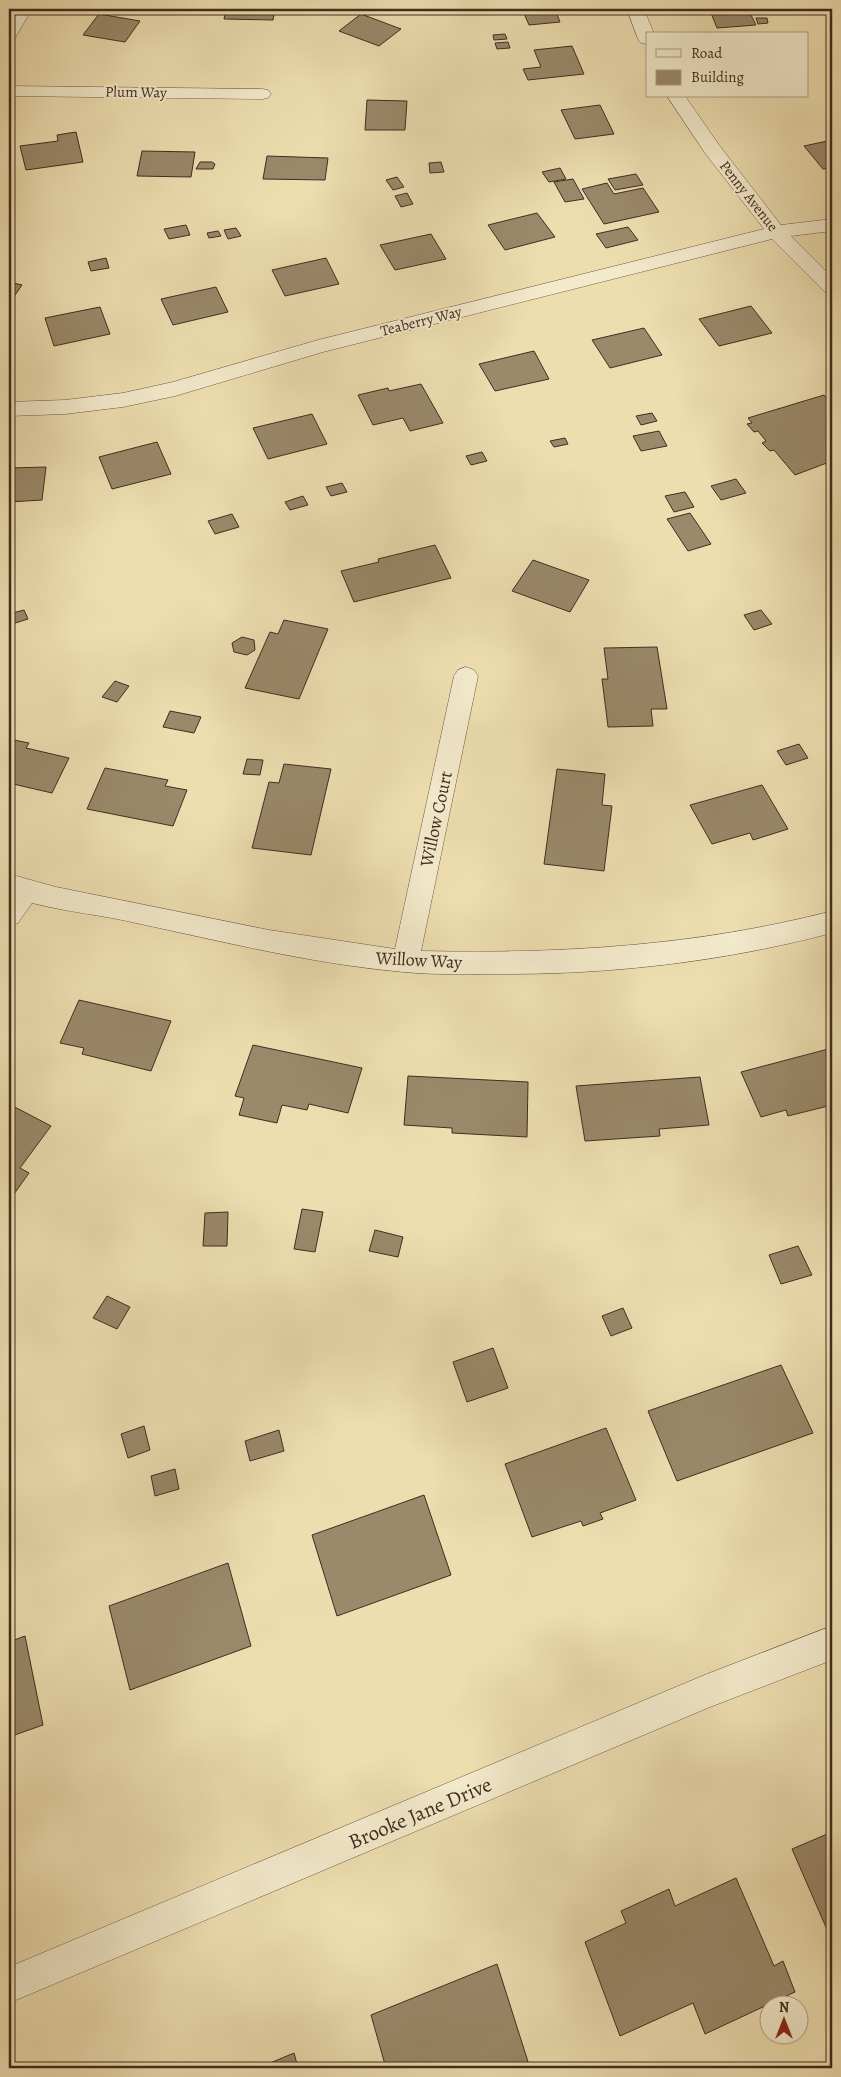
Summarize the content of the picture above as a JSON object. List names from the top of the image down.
{
  "streets": {
    "street": [
      "Plum Way",
      "Penny Avenue",
      "Teaberry Way",
      "Willow Court",
      "Willow Way",
      "Brooke Jane Drive"
    ]
  },
  "crossings": [
    ["Penny Avenue", "Teaberry Way"],
    ["Willow Court", "Willow Way"]
  ],
  "legend": ["Road", "Building"],
  "north": "top"
}
